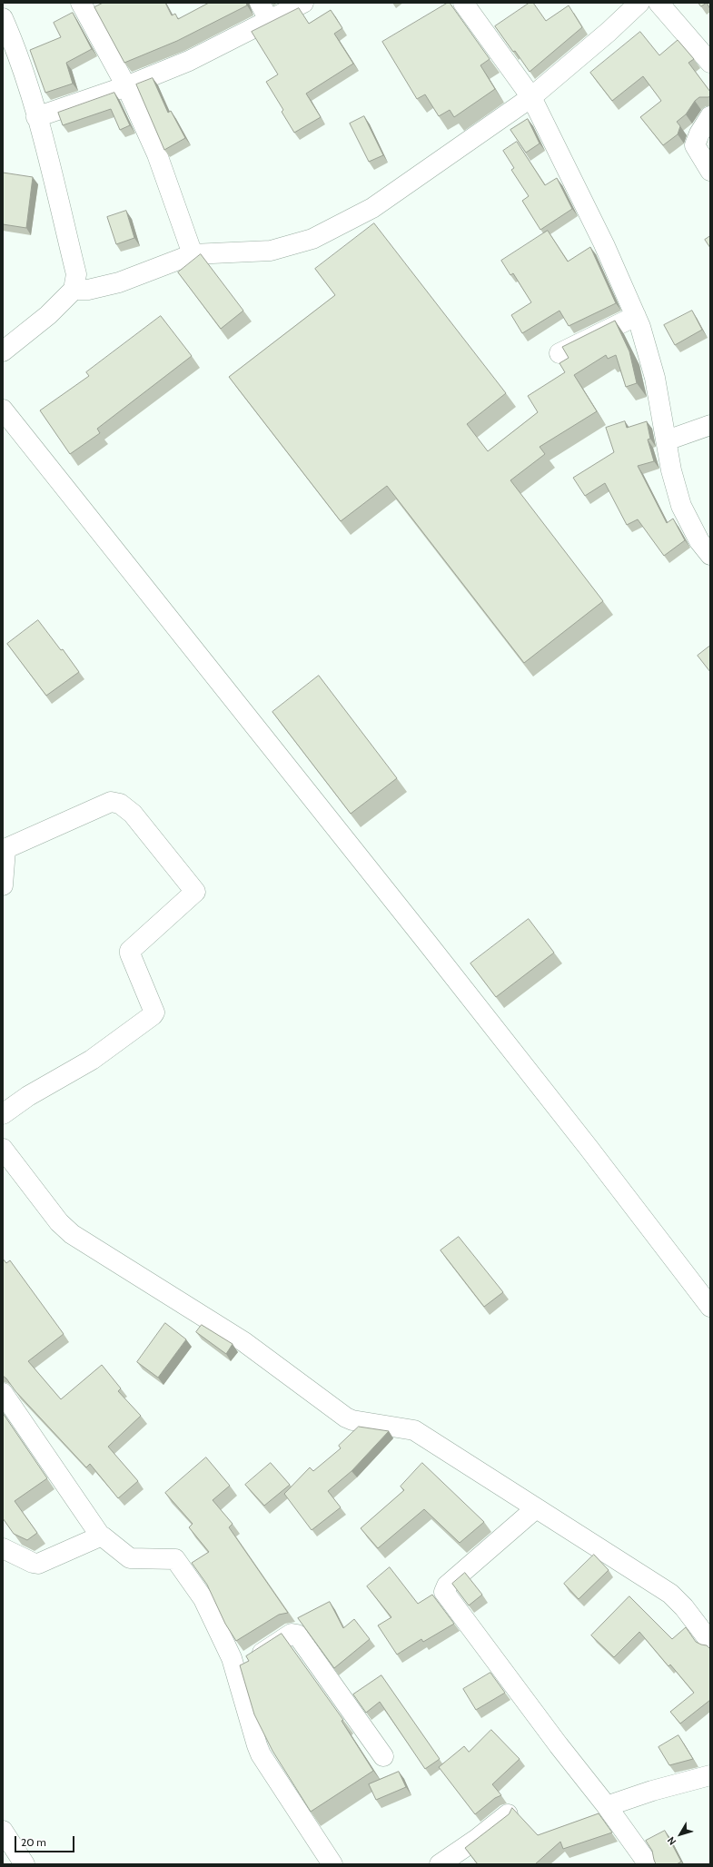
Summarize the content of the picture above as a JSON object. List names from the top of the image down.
{
  "scale_bar": "20 m",
  "north": "bottom left"
}
